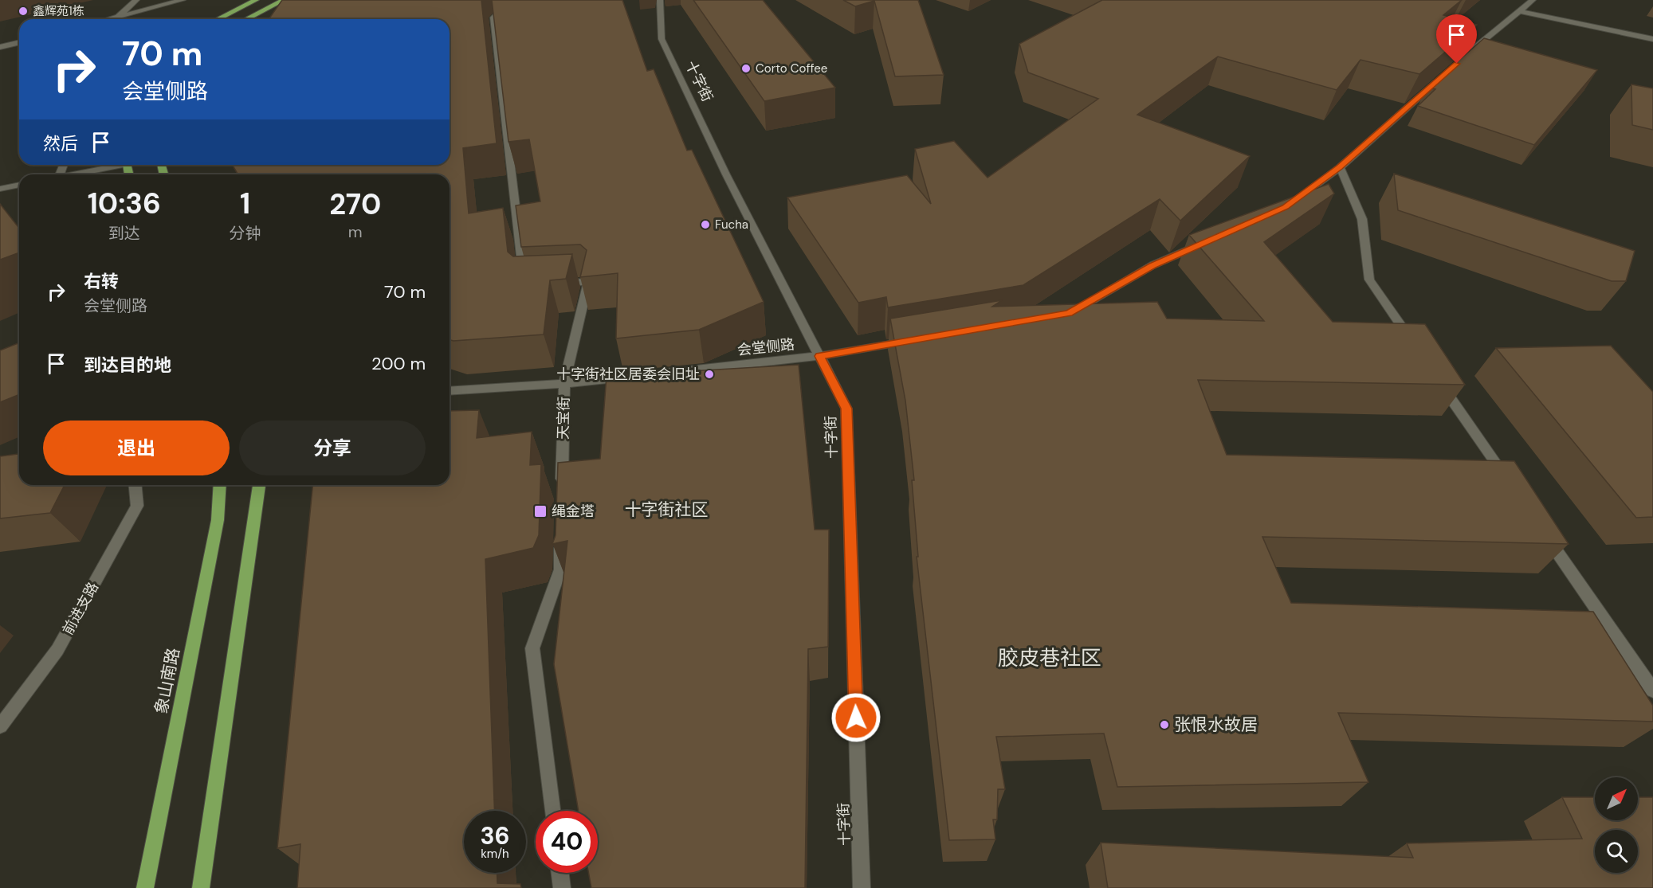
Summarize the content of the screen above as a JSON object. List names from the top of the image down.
{
  "streets": {
    "main road": ["象山南路"],
    "street": [
      "十字街",
      "会堂侧路",
      "天宝街",
      "前进支路"
    ]
  },
  "crossings": [
    ["十字街", "会堂侧路"]
  ],
  "districts": ["十字街社区", "胶皮巷社区"],
  "places": {
    "other": [
      "鑫辉苑1栋",
      "Corto Coffee",
      "Fucha",
      "十字街社区居委会旧址",
      "张恨水故居"
    ],
    "transit": ["绳金塔"]
  },
  "north": "top right",
  "page": {
    "turn": ["70 m", "会堂侧路"],
    "then": "然后",
    "eta": [
      "10:36",
      "到达",
      "1",
      "分钟",
      "270",
      "m"
    ],
    "list": [
      {
        "name": "右转",
        "note": "会堂侧路",
        "value": "70 m"
      },
      {
        "name": "到达目的地",
        "value": "200 m"
      }
    ],
    "buttons": ["退出", "分享"],
    "speed": "36 km/h",
    "limit": "40"
  }
}
